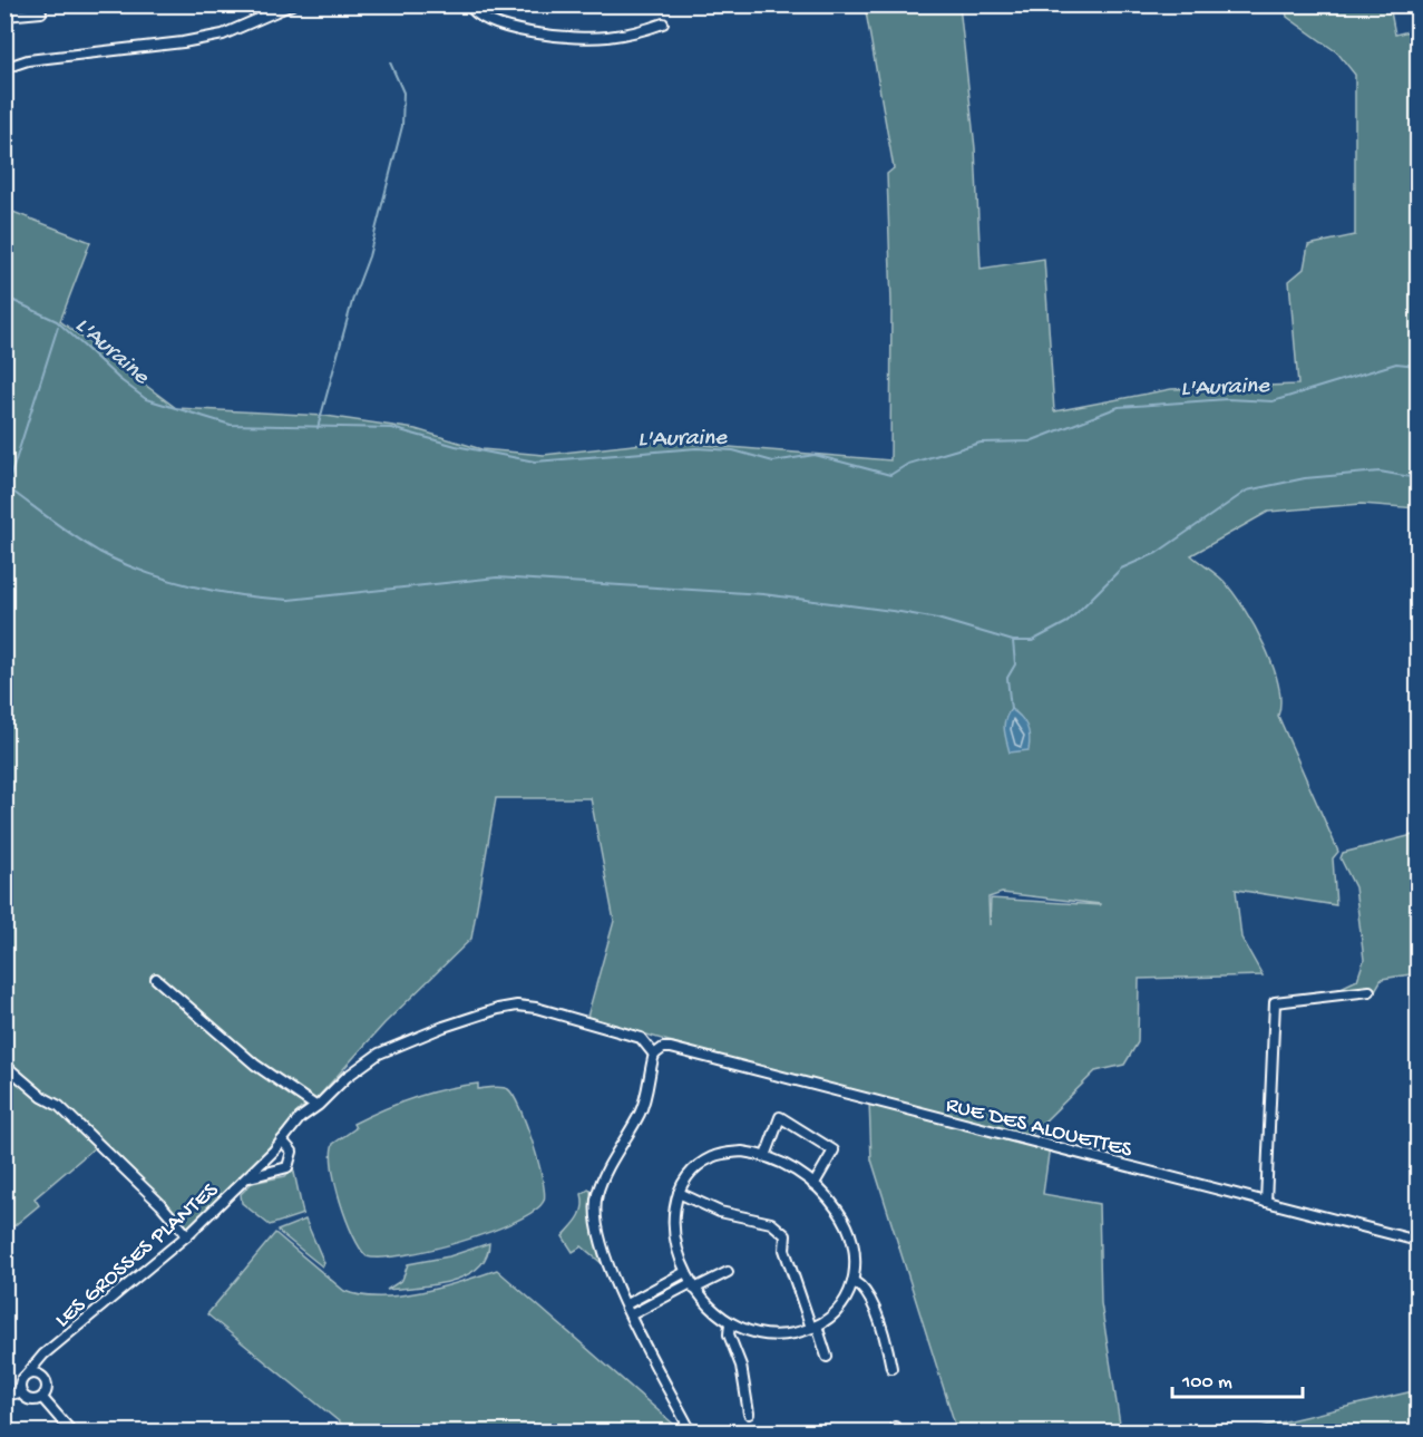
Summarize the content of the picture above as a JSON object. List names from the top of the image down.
{
  "streets": {
    "street": ["RUE DES ALOUETTES", "LES GROSSES PLANTES"]
  },
  "crossings": [
    ["RUE DES ALOUETTES", "LES GROSSES PLANTES"]
  ],
  "water": ["L'Auraine"],
  "scale_bar": "100 m"
}
